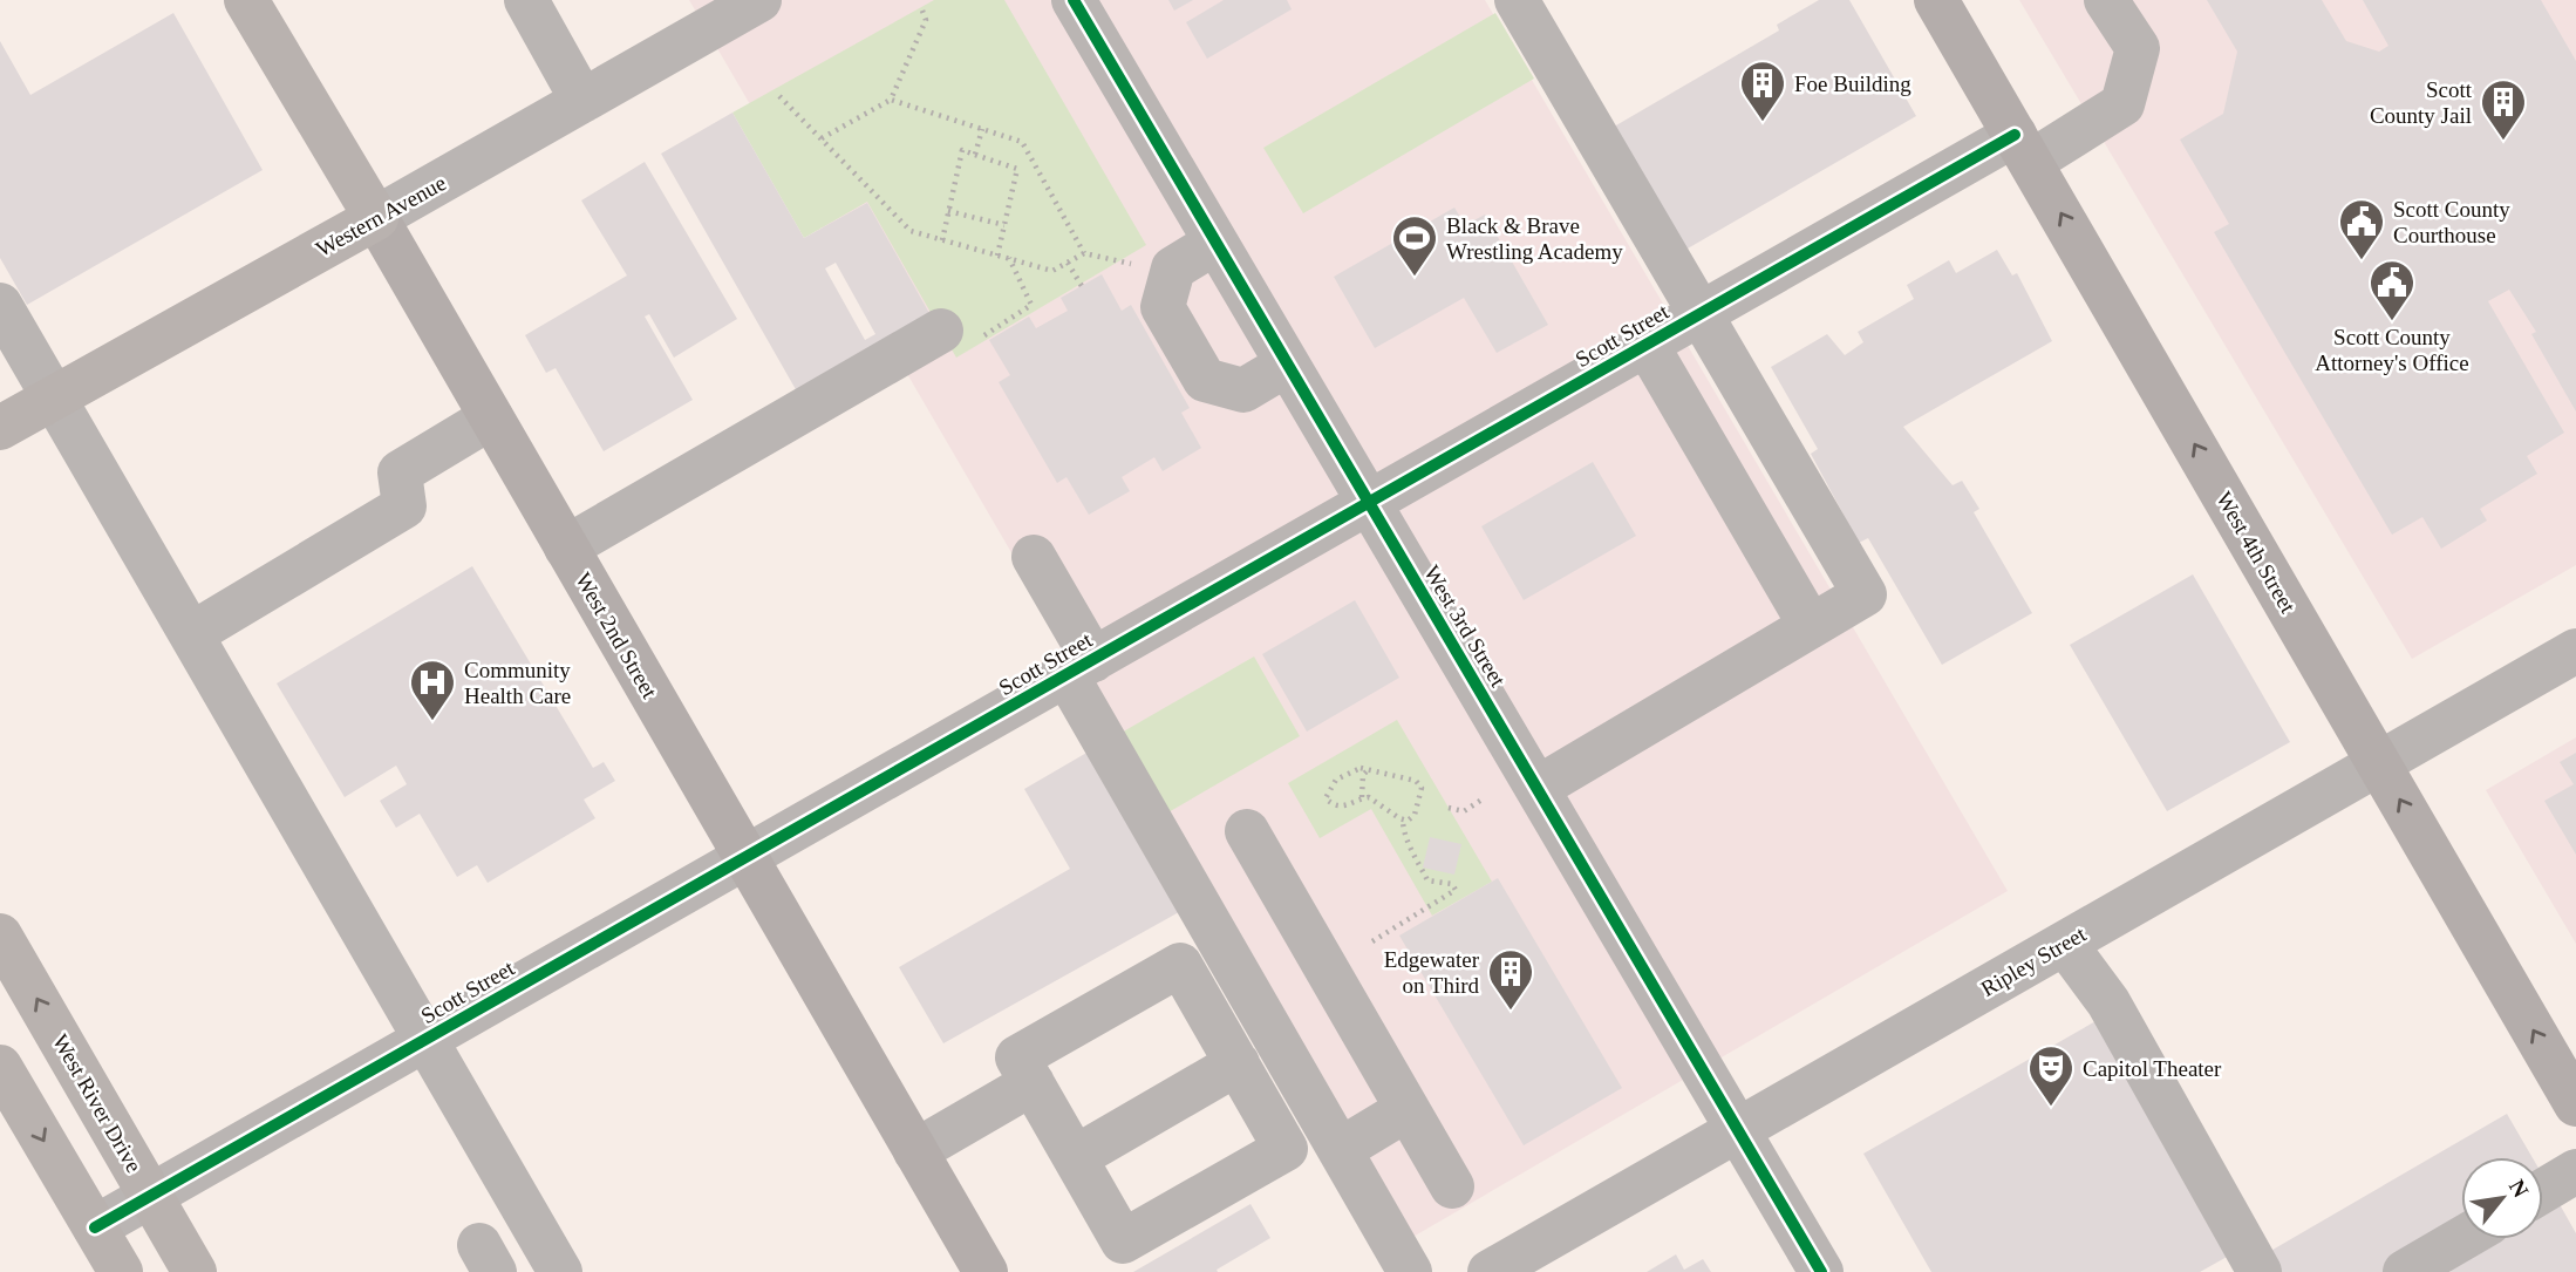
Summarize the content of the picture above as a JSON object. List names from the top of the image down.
{
  "streets": {
    "highway": ["Western Avenue", "West 2nd Street", "West River Drive"],
    "main road": ["West 4th Street"],
    "street": ["Scott Street", "West 3rd Street", "Ripley Street"]
  },
  "crossings": [
    ["Western Avenue", "West 2nd Street"],
    ["Scott Street", "West 4th Street"],
    ["Scott Street", "West 3rd Street"],
    ["Scott Street", "West 2nd Street"],
    ["Scott Street", "West River Drive"],
    ["West 4th Street", "Ripley Street"],
    ["West 3rd Street", "Ripley Street"]
  ],
  "one_way": ["West 4th Street"],
  "places": {
    "building": ["Foe Building", "Scott County Jail", "Edgewater on Third"],
    "public building": ["Scott County Courthouse", "Scott County Attorney's Office"],
    "sports": ["Black & Brave Wrestling Academy"],
    "hospital": ["Community Health Care"],
    "theatre": ["Capitol Theater"]
  },
  "north": "top right"
}
